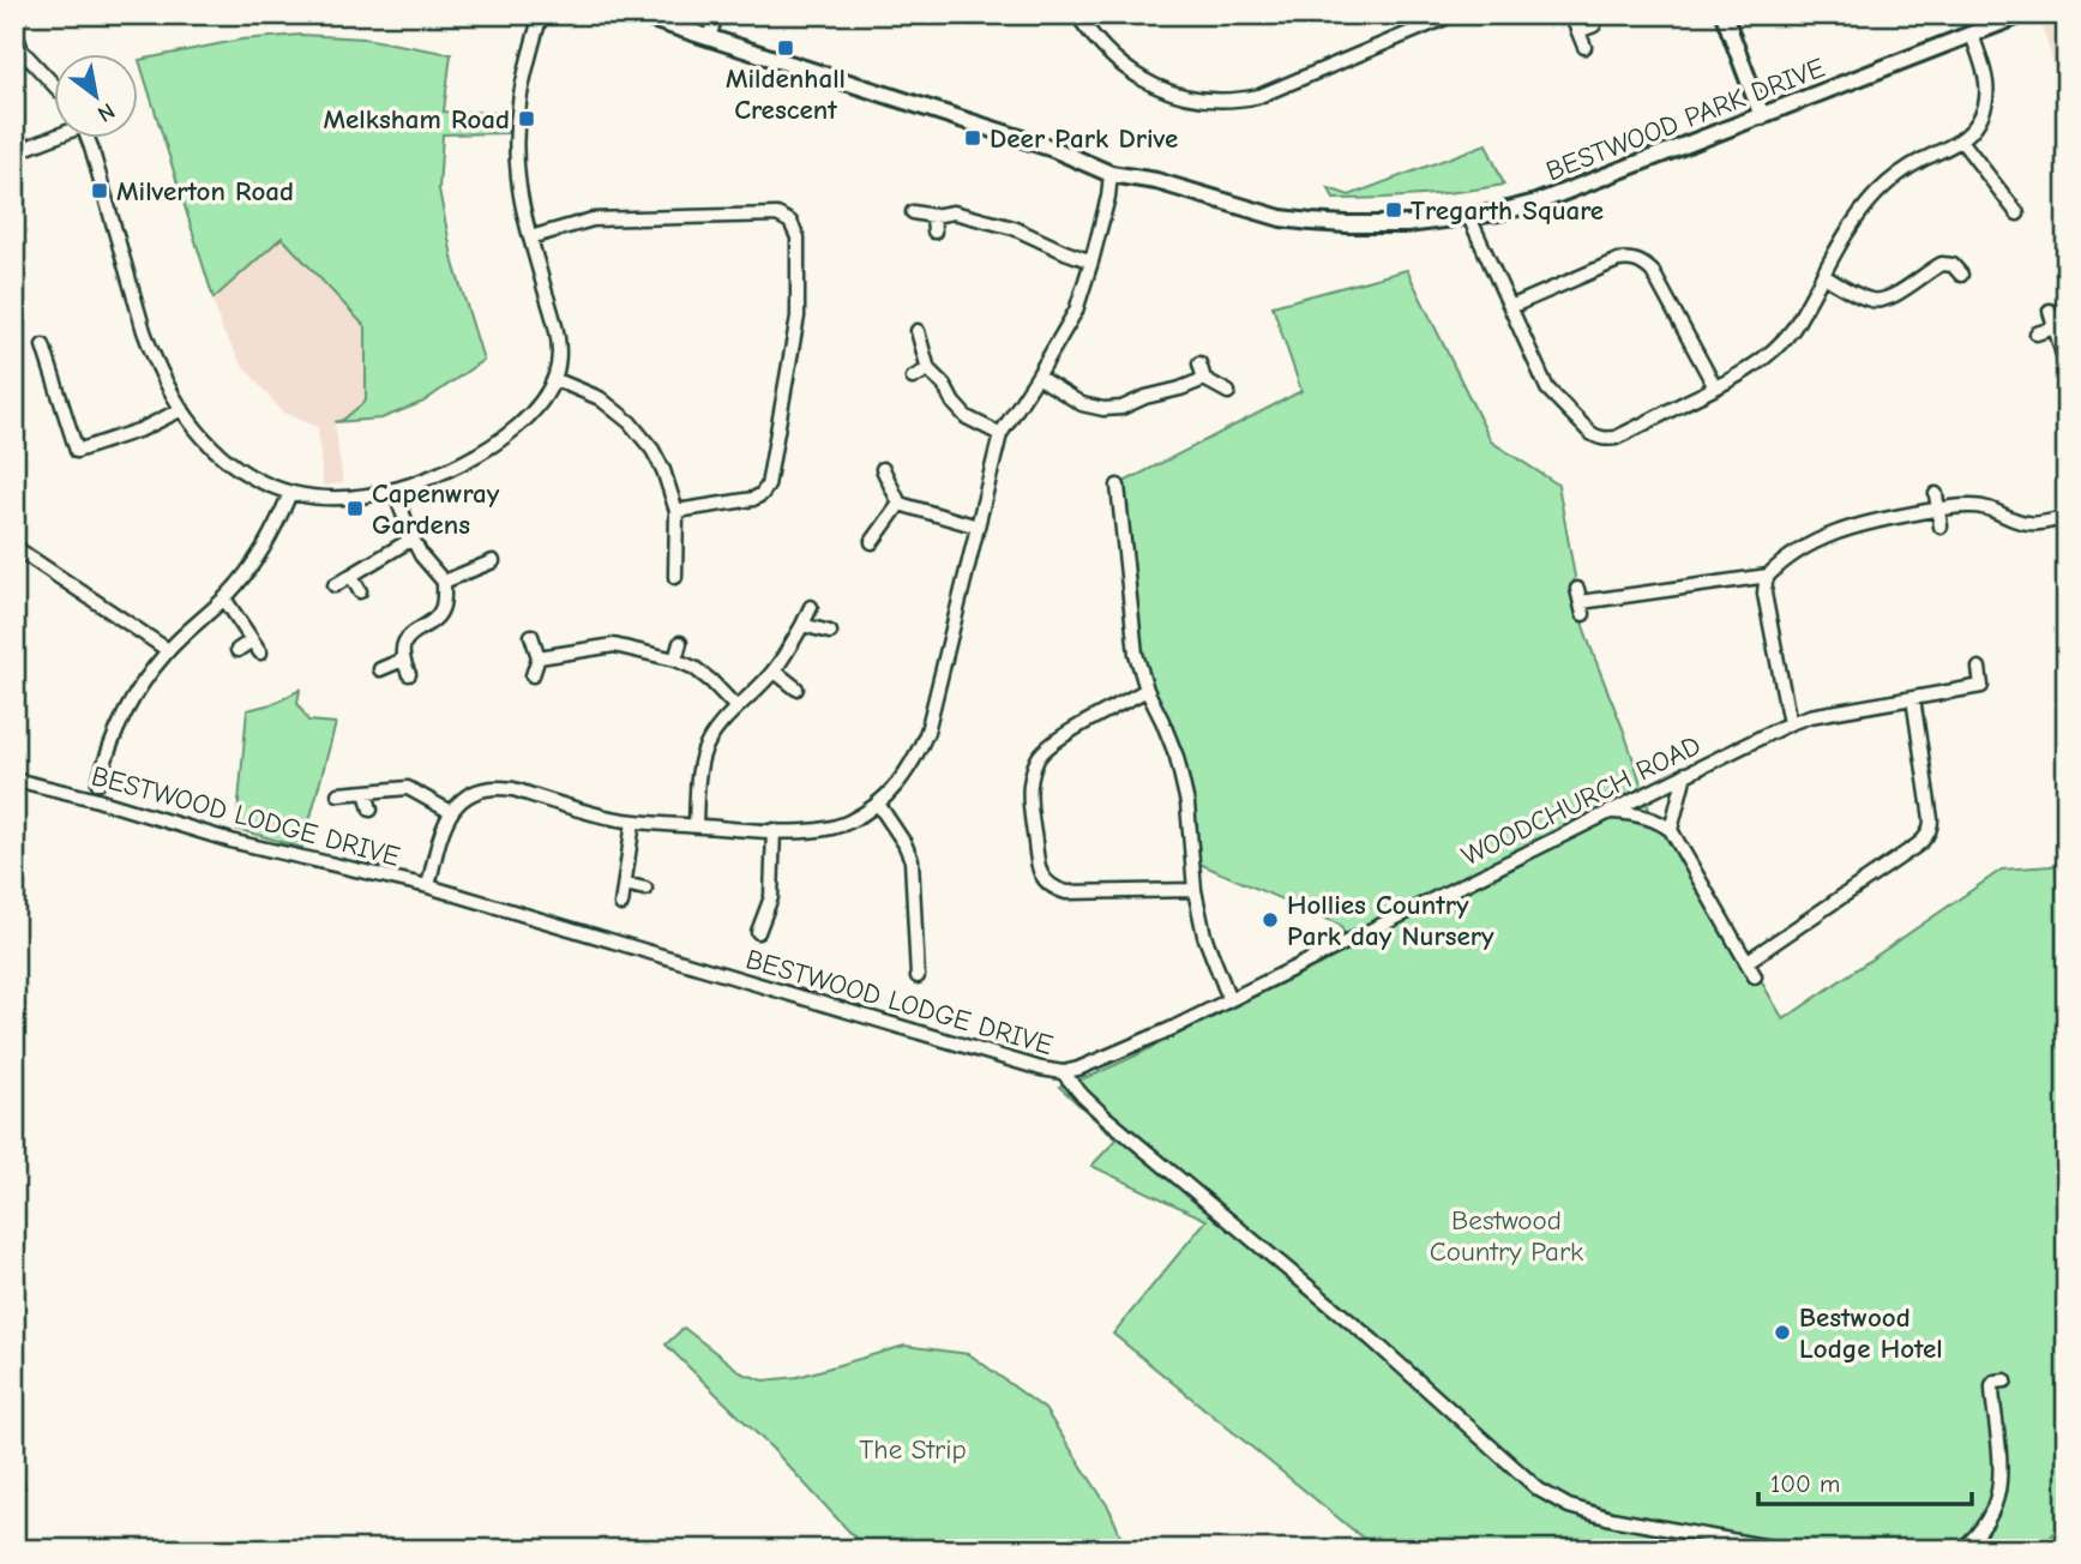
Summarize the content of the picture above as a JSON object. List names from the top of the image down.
{
  "streets": {
    "street": ["BESTWOOD PARK DRIVE", "WOODCHURCH ROAD", "BESTWOOD LODGE DRIVE"]
  },
  "crossings": [
    ["WOODCHURCH ROAD", "BESTWOOD LODGE DRIVE"]
  ],
  "parks": ["Bestwood Country Park", "The Strip"],
  "places": {
    "transit": [
      "Mildenhall Crescent",
      "Melksham Road",
      "Deer Park Drive",
      "Milverton Road",
      "Tregarth Square",
      "Capenwray Gardens"
    ],
    "other": ["Hollies Country Park day Nursery", "Bestwood Lodge Hotel"]
  },
  "scale_bar": "100 m",
  "north": "bottom right"
}
